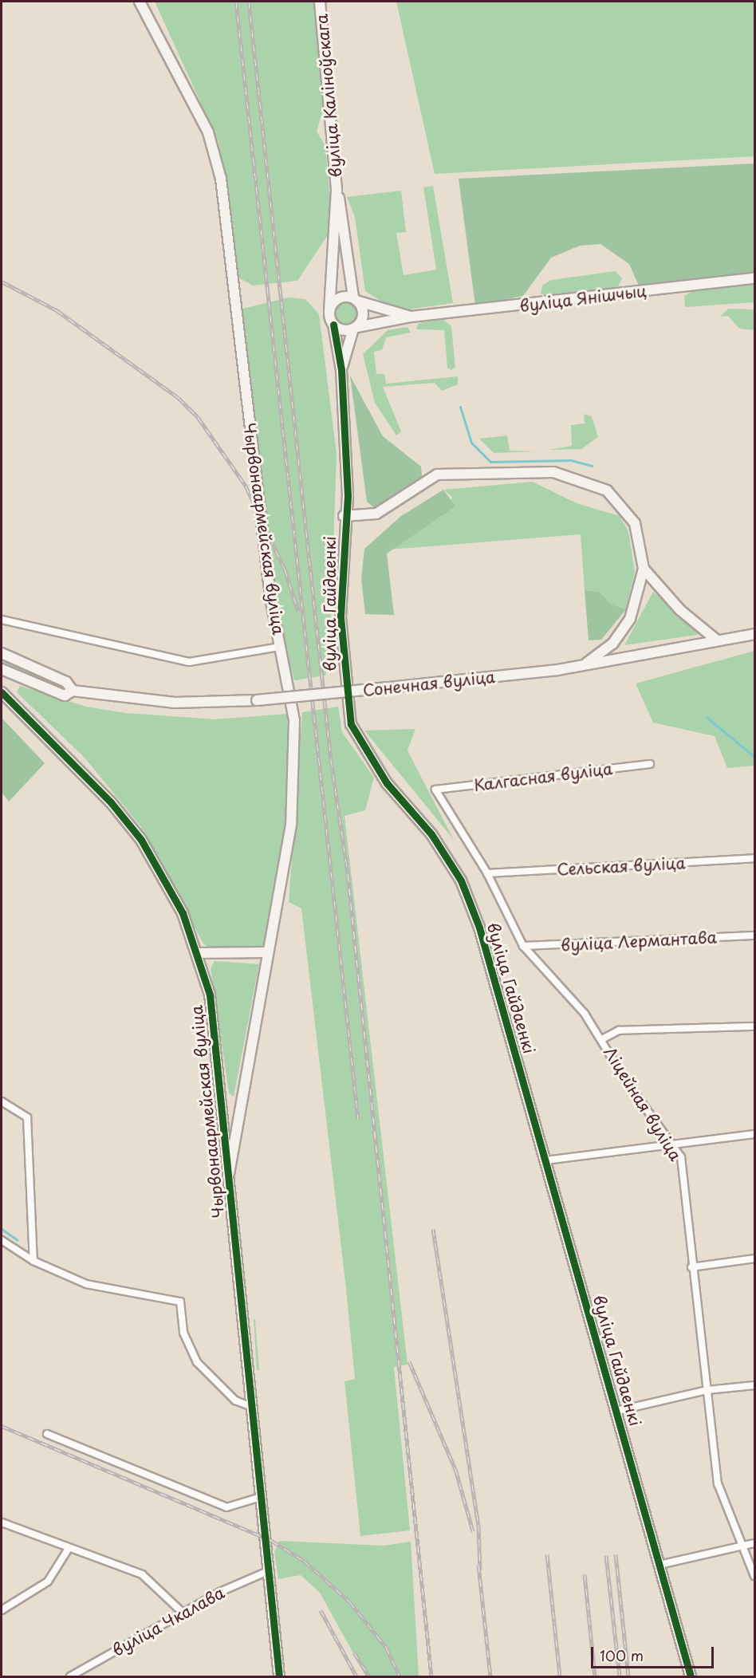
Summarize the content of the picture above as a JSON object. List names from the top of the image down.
{
  "streets": {
    "street": [
      "вуліца Каліноўскага",
      "вуліца Янішчыц",
      "Чырвонаармейская вуліца",
      "вуліца Гайдаенкі",
      "Сонечная вуліца",
      "Калгасная вуліца",
      "Сельская вуліца",
      "вуліца Лермантава",
      "Ліцейная вуліца",
      "вуліца Чкалава"
    ]
  },
  "crossings": [
    ["вуліца Каліноўскага", "вуліца Янішчыц"],
    ["вуліца Каліноўскага", "вуліца Гайдаенкі"],
    ["вуліца Янішчыц", "вуліца Гайдаенкі"],
    ["Чырвонаармейская вуліца", "вуліца Чкалава"],
    ["вуліца Гайдаенкі", "Сонечная вуліца"],
    ["Калгасная вуліца", "Ліцейная вуліца"],
    ["Сельская вуліца", "Ліцейная вуліца"],
    ["вуліца Лермантава", "Ліцейная вуліца"]
  ],
  "scale_bar": "100 m"
}
